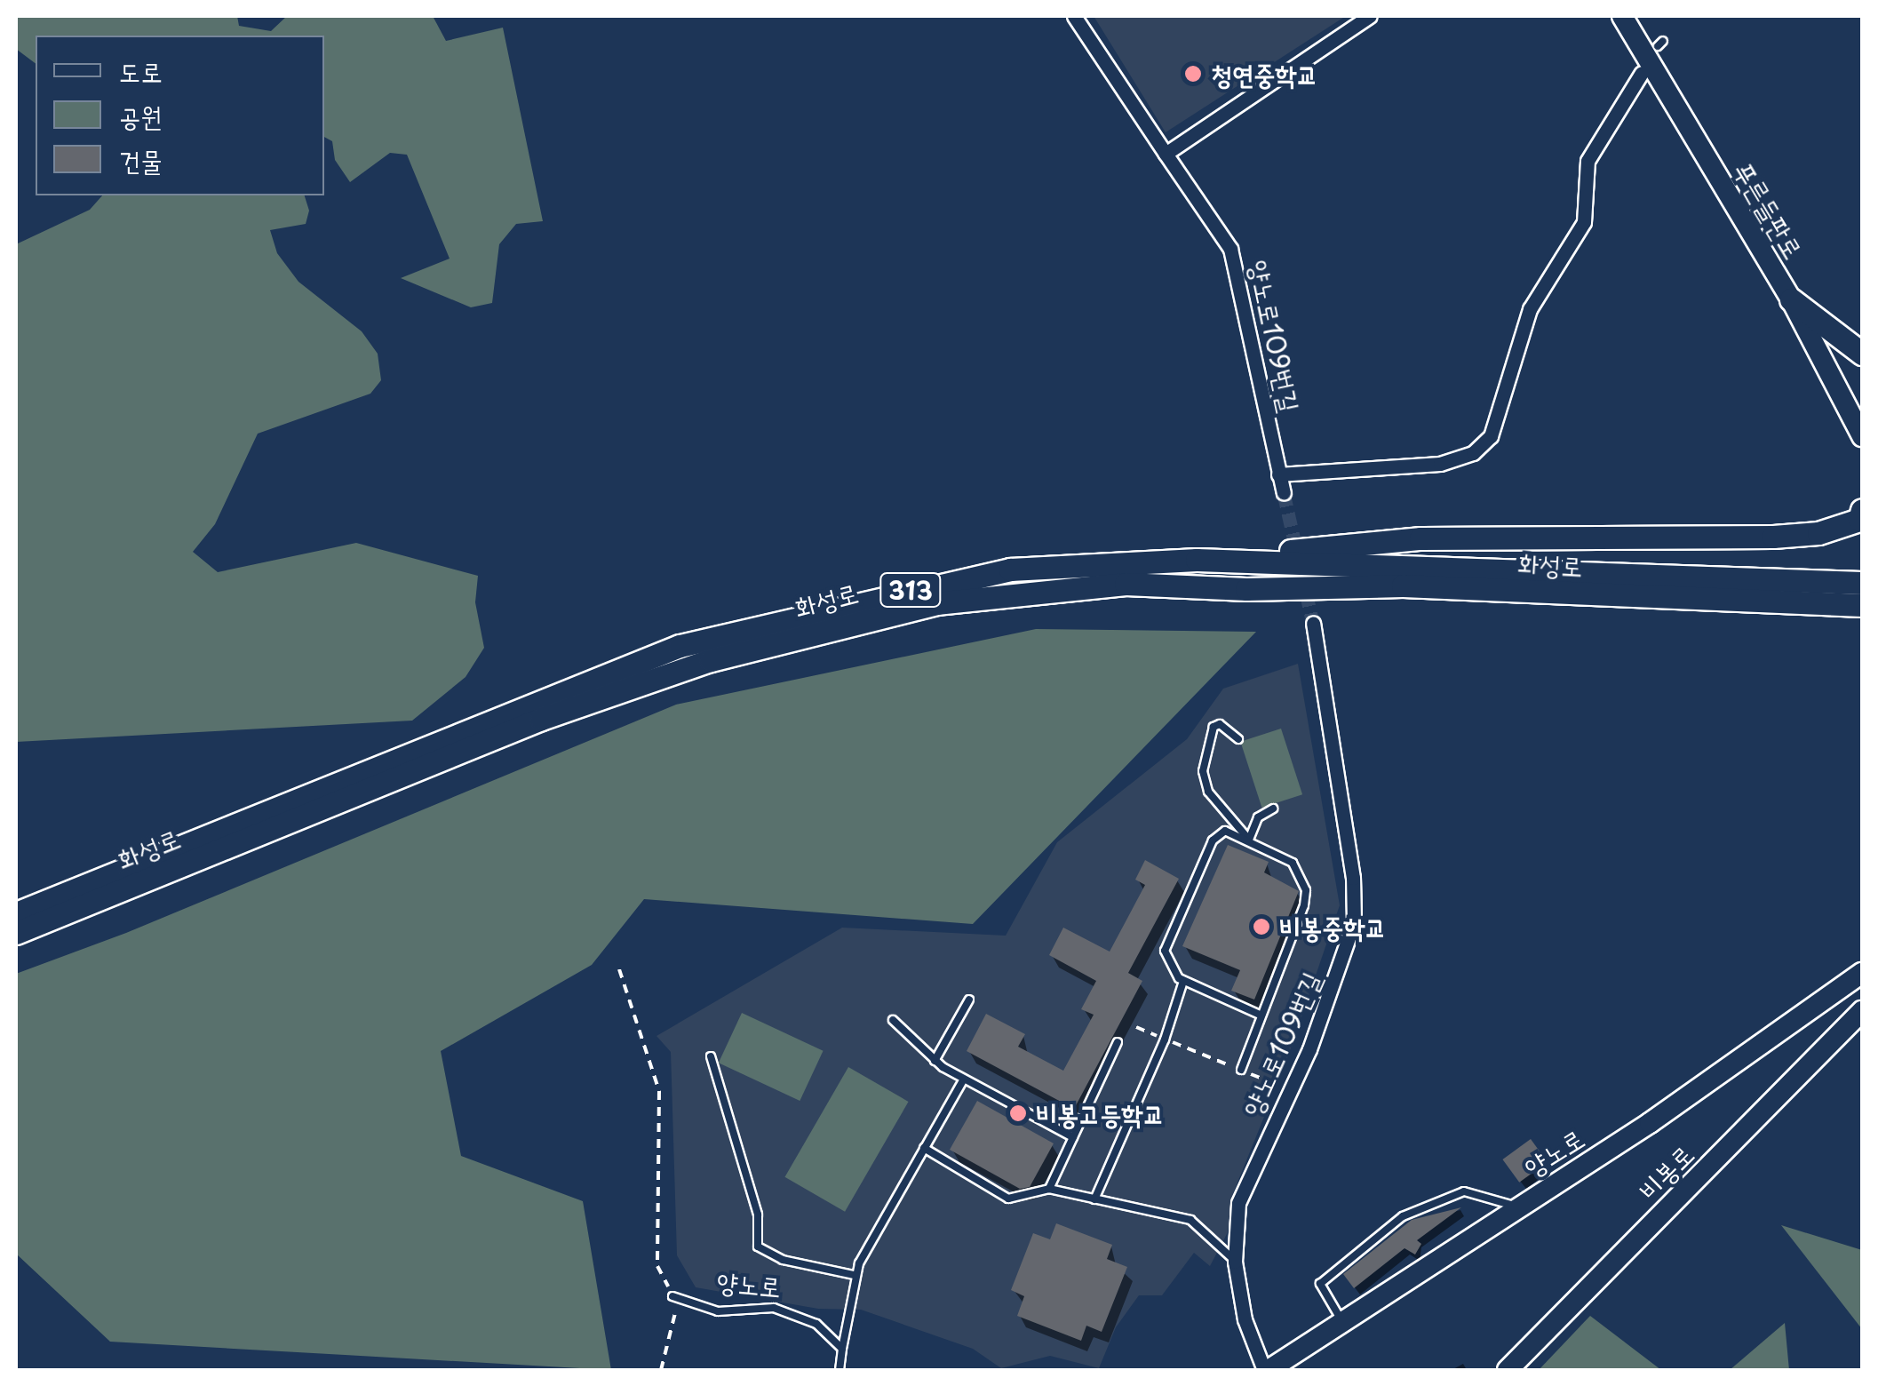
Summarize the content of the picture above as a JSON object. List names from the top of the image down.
{
  "streets": {
    "main road": ["화성로", "313"],
    "street": [
      "푸른들판로",
      "양노로109번길",
      "양노로",
      "비봉로"
    ]
  },
  "crossings": [
    ["양노로109번길", "양노로"],
    ["화성로", "313"]
  ],
  "places": ["청연중학교", "비봉중학교", "비봉고등학교"],
  "legend": ["도로", "공원", "건물"]
}
